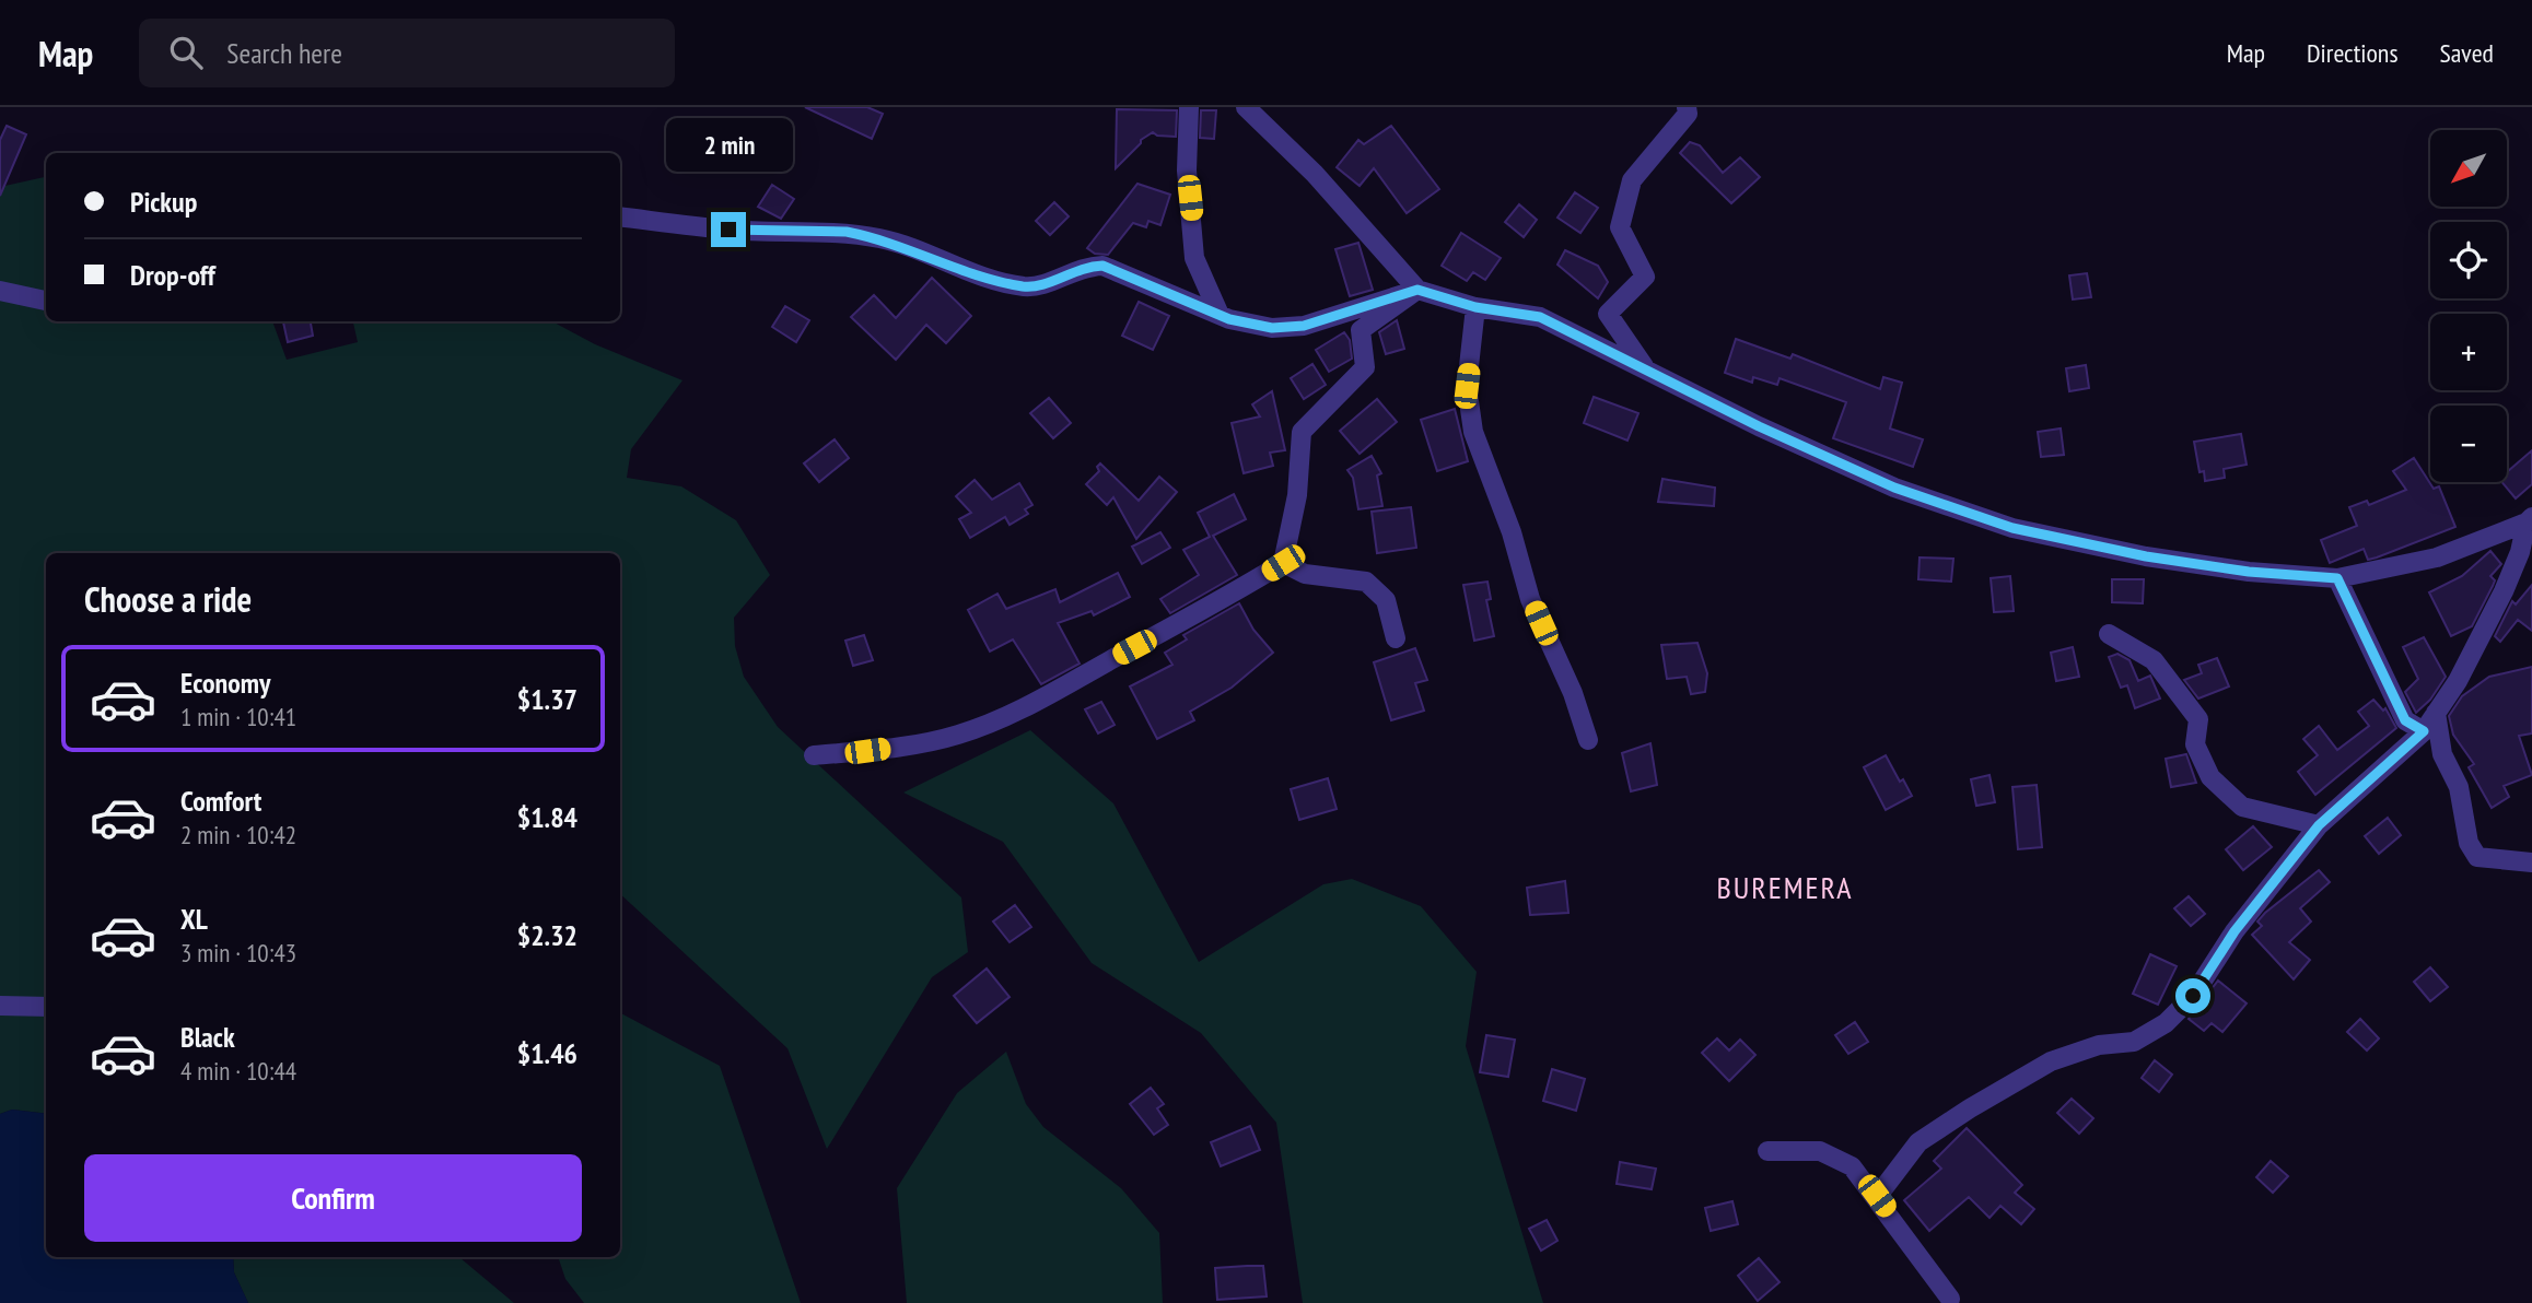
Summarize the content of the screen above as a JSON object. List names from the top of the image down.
{
  "districts": ["BUREMERA"],
  "north": "bottom left",
  "page": {
    "header": "Map",
    "search": "Search here",
    "nav": ["Map", "Directions", "Saved"],
    "bubble": "2 min",
    "map_buttons": ["+", "−"],
    "banner": ["Pickup", "Drop-off"],
    "heading": "Choose a ride",
    "list": [
      {
        "name": "Economy",
        "note": "1 min · 10:41",
        "value": "$1.37"
      },
      {
        "name": "Comfort",
        "note": "2 min · 10:42",
        "value": "$1.84"
      },
      {
        "name": "XL",
        "note": "3 min · 10:43",
        "value": "$2.32"
      },
      {
        "name": "Black",
        "note": "4 min · 10:44",
        "value": "$1.46"
      }
    ],
    "buttons": "Confirm"
  }
}
